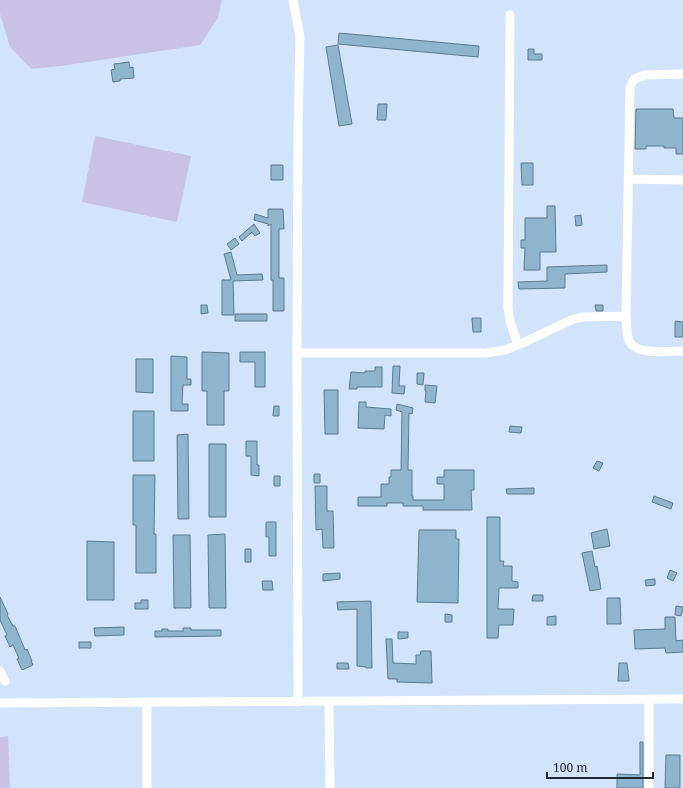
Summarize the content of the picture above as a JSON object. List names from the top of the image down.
{
  "scale_bar": "100 m"
}
